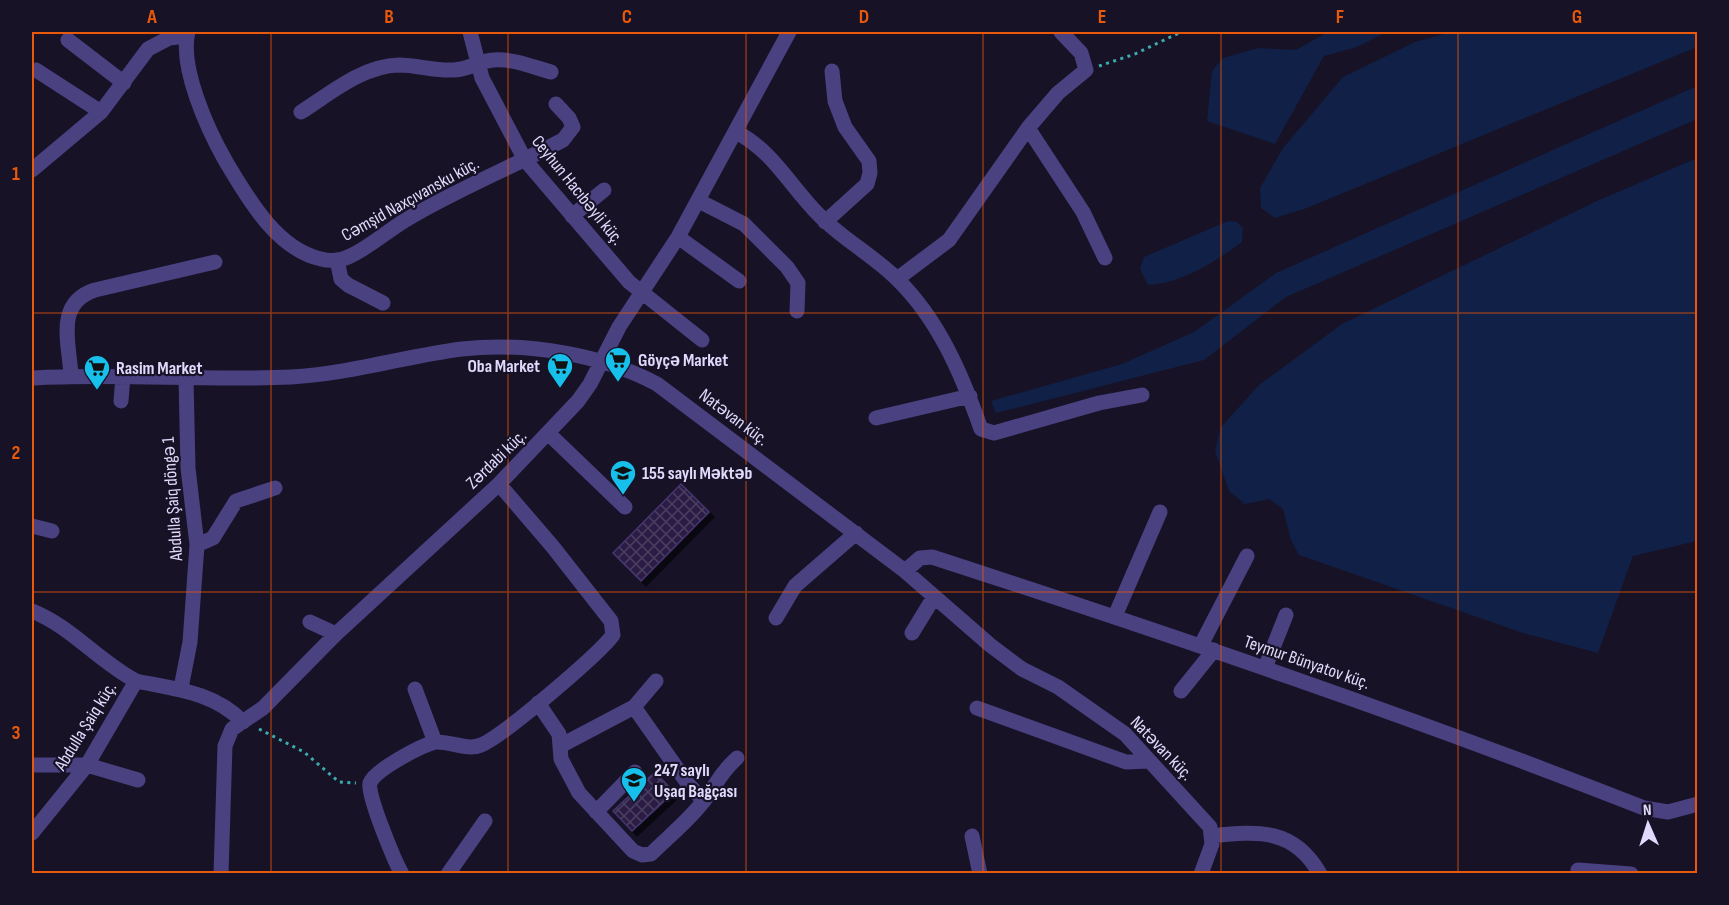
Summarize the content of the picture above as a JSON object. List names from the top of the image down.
{
  "streets": {
    "street": [
      "Ceyhun Hacıbəyli küç.",
      "Cəmşid Naxçıvansku küç.",
      "Natəvan küç.",
      "Zərdabi küç.",
      "Abdulla Şaiq döngə 1",
      "Teymur Bünyatov küç.",
      "Abdulla Şaiq küç."
    ]
  },
  "crossings": [
    ["Ceyhun Hacıbəyli küç.", "Cəmşid Naxçıvansku küç."],
    ["Ceyhun Hacıbəyli küç.", "Zərdabi küç."],
    ["Natəvan küç.", "Zərdabi küç."],
    ["Natəvan küç.", "Abdulla Şaiq döngə 1"],
    ["Natəvan küç.", "Teymur Bünyatov küç."]
  ],
  "places": {
    "supermarket": ["Göyçə Market", "Oba Market", "Rasim Market"],
    "school or university": ["155 saylı Məktəb", "247 saylı Uşaq Bağçası"]
  },
  "north": "top",
  "grid": {
    "columns": [
      "A",
      "B",
      "C",
      "D",
      "E",
      "F",
      "G"
    ],
    "rows": ["1", "2", "3"]
  }
}
